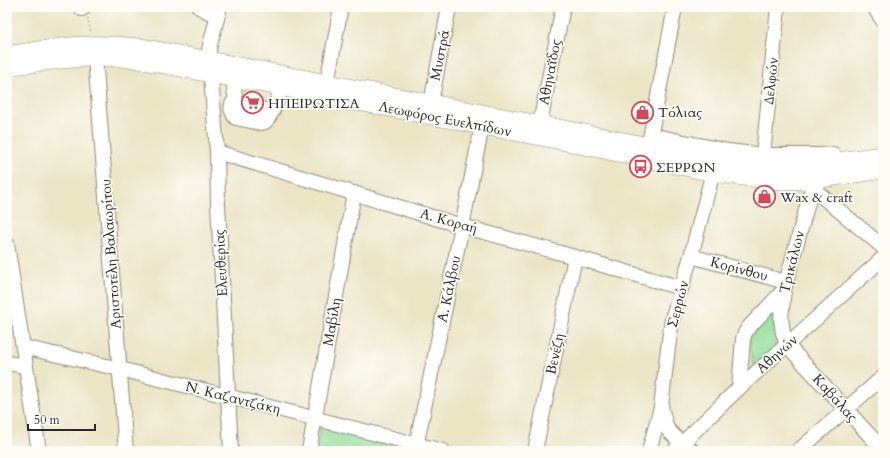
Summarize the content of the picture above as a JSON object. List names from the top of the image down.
{
  "streets": {
    "main road": ["Λεωφόρος Ευελπίδων"],
    "street": [
      "Μυστρά",
      "Αθηναΐδος",
      "Δελφών",
      "Α. Κοραή",
      "Αριστοτέλη Βαλαωρίτου",
      "Τρικάλων",
      "Ελευθερίας",
      "Κορίνθου",
      "A. Κάλβου",
      "Σερρών",
      "Μαβίλη",
      "Βενέζη",
      "Αθηνών",
      "Ν. Καζαντζάκη",
      "Καβάλας"
    ]
  },
  "crossings": [
    ["Μυστρά", "Λεωφόρος Ευελπίδων"],
    ["Αθηναΐδος", "Λεωφόρος Ευελπίδων"],
    ["Λεωφόρος Ευελπίδων", "Αριστοτέλη Βαλαωρίτου"],
    ["Λεωφόρος Ευελπίδων", "Τρικάλων"],
    ["Λεωφόρος Ευελπίδων", "Ελευθερίας"],
    ["Λεωφόρος Ευελπίδων", "A. Κάλβου"],
    ["Λεωφόρος Ευελπίδων", "Σερρών"],
    ["Α. Κοραή", "Ελευθερίας"],
    ["Α. Κοραή", "A. Κάλβου"],
    ["Α. Κοραή", "Σερρών"],
    ["Α. Κοραή", "Μαβίλη"],
    ["Α. Κοραή", "Βενέζη"],
    ["Αριστοτέλη Βαλαωρίτου", "Ν. Καζαντζάκη"],
    ["Τρικάλων", "Κορίνθου"],
    ["Τρικάλων", "Αθηνών"],
    ["Τρικάλων", "Καβάλας"],
    ["Ελευθερίας", "Ν. Καζαντζάκη"],
    ["Κορίνθου", "Σερρών"],
    ["A. Κάλβου", "Ν. Καζαντζάκη"],
    ["Μαβίλη", "Ν. Καζαντζάκη"],
    ["Αθηνών", "Καβάλας"]
  ],
  "places": {
    "supermarket": ["ΗΠΕΙΡΩΤΙΣΑ"],
    "shop": ["Τόλιας", "Wax & craft"],
    "bus stop": ["ΣΕΡΡΩΝ"]
  },
  "scale_bar": "50 m"
}
